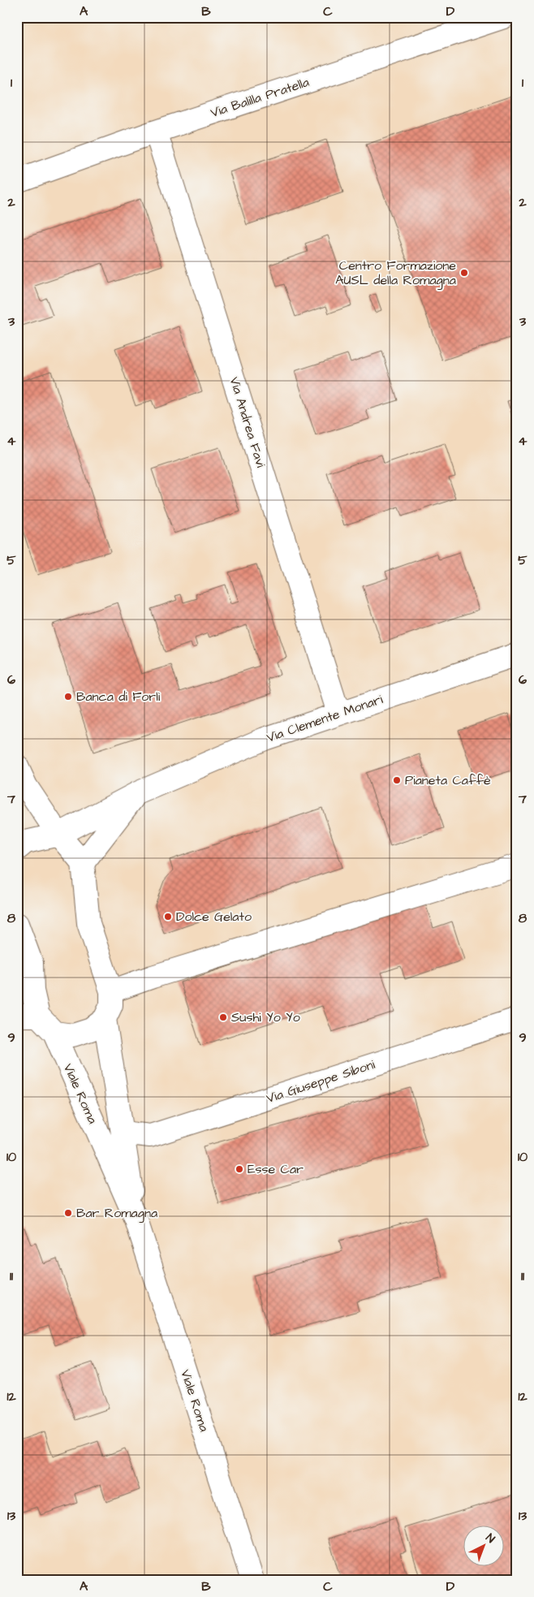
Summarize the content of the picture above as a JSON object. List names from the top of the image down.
{
  "streets": {
    "street": [
      "Via Balilla Pratella",
      "Via Andrea Favi",
      "Via Clemente Monari",
      "Via Giuseppe Siboni",
      "Viale Roma"
    ]
  },
  "crossings": [
    ["Via Balilla Pratella", "Via Andrea Favi"],
    ["Via Andrea Favi", "Via Clemente Monari"],
    ["Via Giuseppe Siboni", "Viale Roma"]
  ],
  "places": [
    "Centro Formazione AUSL della Romagna",
    "Banca di Forlì",
    "Pianeta Caffè",
    "Dolce Gelato",
    "Sushi Yo Yo",
    "Esse Car",
    "Bar Romagna"
  ],
  "north": "top right",
  "grid": {
    "columns": [
      "A",
      "B",
      "C",
      "D"
    ],
    "rows": [
      "1",
      "2",
      "3",
      "4",
      "5",
      "6",
      "7",
      "8",
      "9",
      "10",
      "11",
      "12",
      "13"
    ]
  }
}
